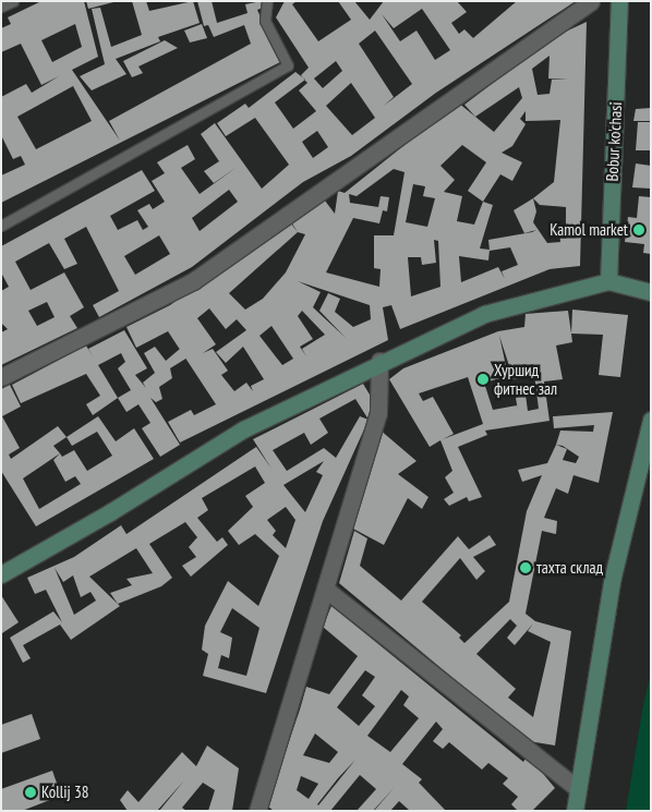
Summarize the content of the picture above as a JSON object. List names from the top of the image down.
{
  "streets": {
    "street": ["Bobur ko'chasi"]
  },
  "places": [
    "Kamol market",
    "Хуршид фитнес зал",
    "тахта склад",
    "Kollij 38"
  ]
}
